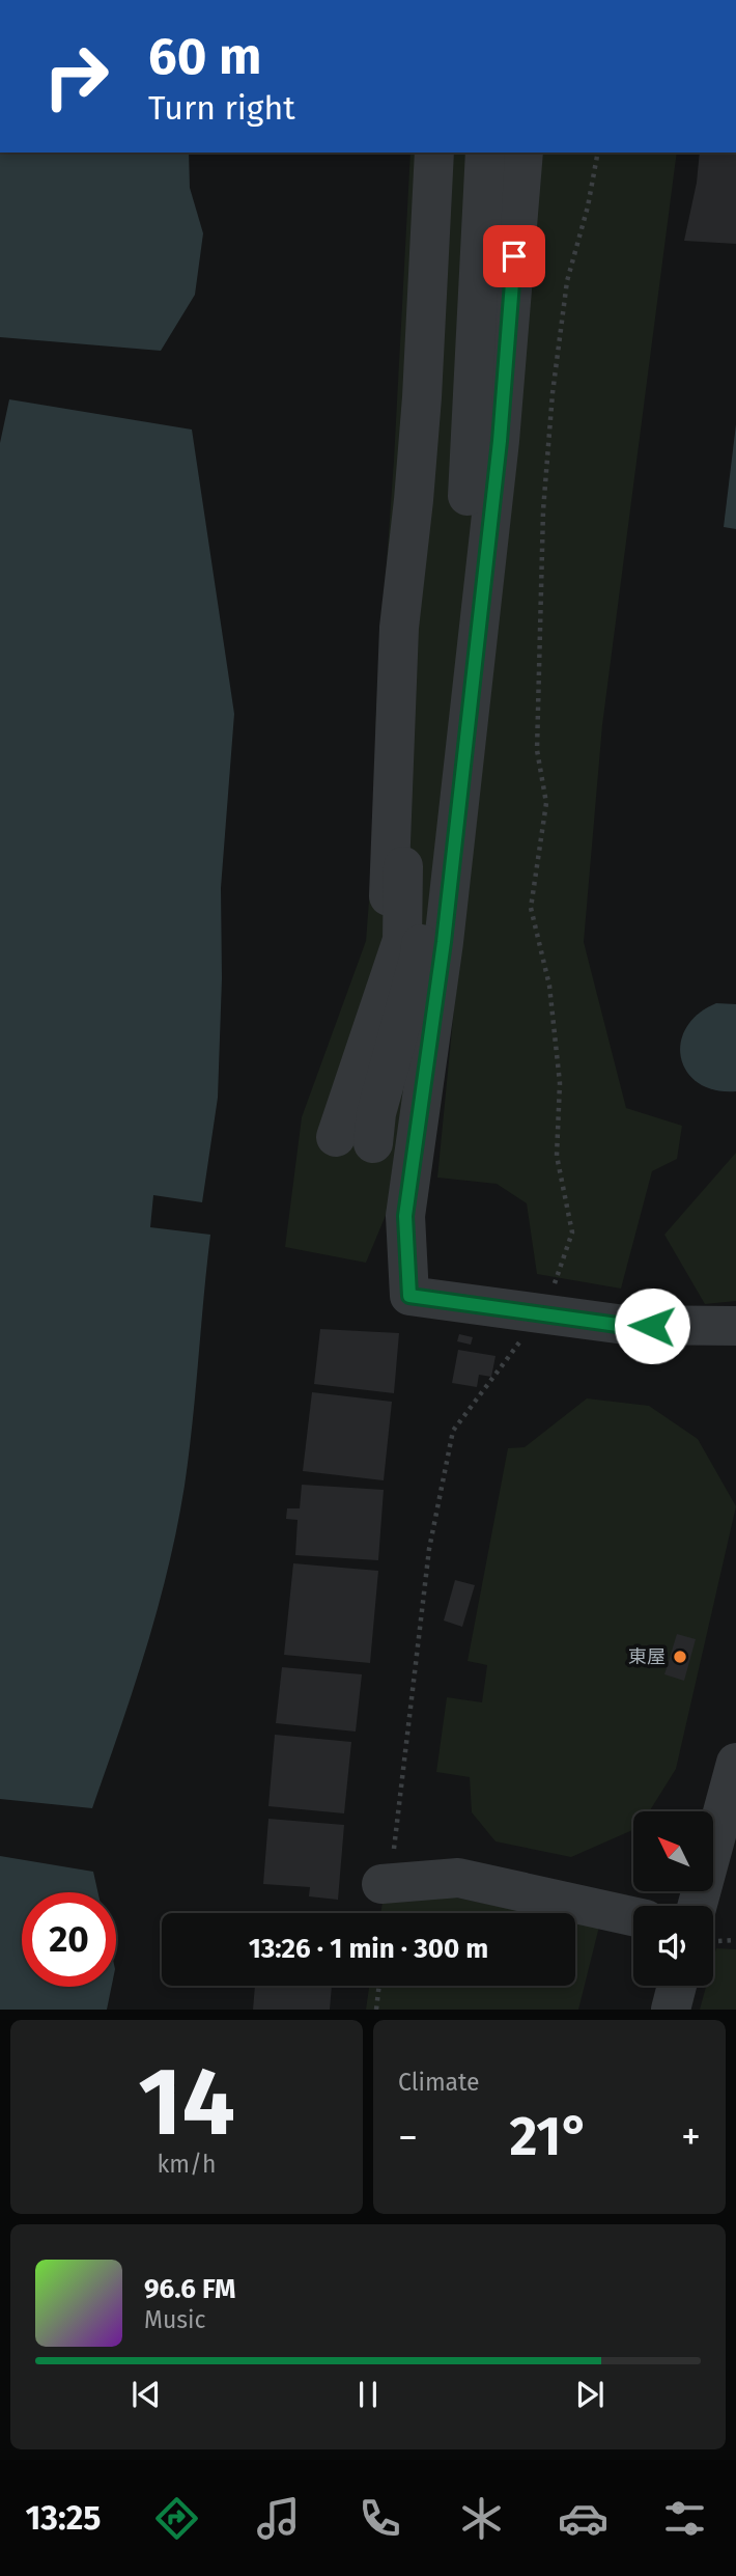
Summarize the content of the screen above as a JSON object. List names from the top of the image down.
{
  "places": ["東屋"],
  "north": "top left",
  "page": {
    "turn": ["60 m", "Turn right"],
    "limit": "20",
    "trip": "13:26 · 1 min · 300 m",
    "tile": [
      ["14", "km/h"],
      "Climate"
    ],
    "heat": ["−", "21°", "+"],
    "song": ["96.6 FM", "Music"],
    "tabs": "13:25"
  }
}
